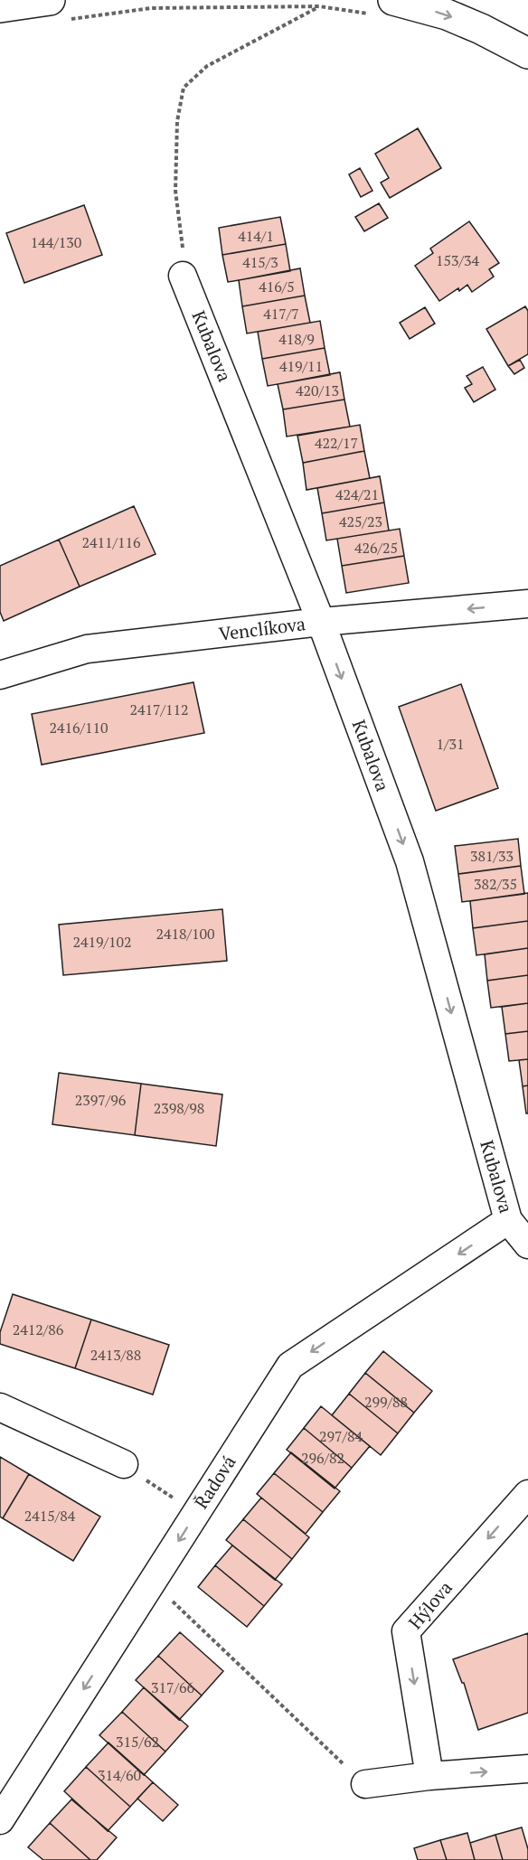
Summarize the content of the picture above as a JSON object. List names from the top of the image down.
{
  "streets": {
    "street": [
      "Kubalova",
      "Venclíkova",
      "Řadová",
      "Hýlova"
    ]
  },
  "crossings": [
    ["Kubalova", "Venclíkova"],
    ["Kubalova", "Řadová"]
  ],
  "one_way": [
    "Kubalova",
    "Venclíkova",
    "Řadová",
    "Hýlova"
  ],
  "house_numbers": [
    "414/1",
    "144/130",
    "153/34",
    "415/3",
    "416/5",
    "417/7",
    "418/9",
    "419/11",
    "420/13",
    "422/17",
    "424/21",
    "425/23",
    "2411/116",
    "426/25",
    "2417/112",
    "2416/110",
    "1/31",
    "381/33",
    "382/35",
    "2418/100",
    "2419/102",
    "2397/96",
    "2398/98",
    "2412/86",
    "2413/88",
    "299/88",
    "297/84",
    "296/82",
    "2415/84",
    "317/66",
    "315/62",
    "314/60"
  ]
}
